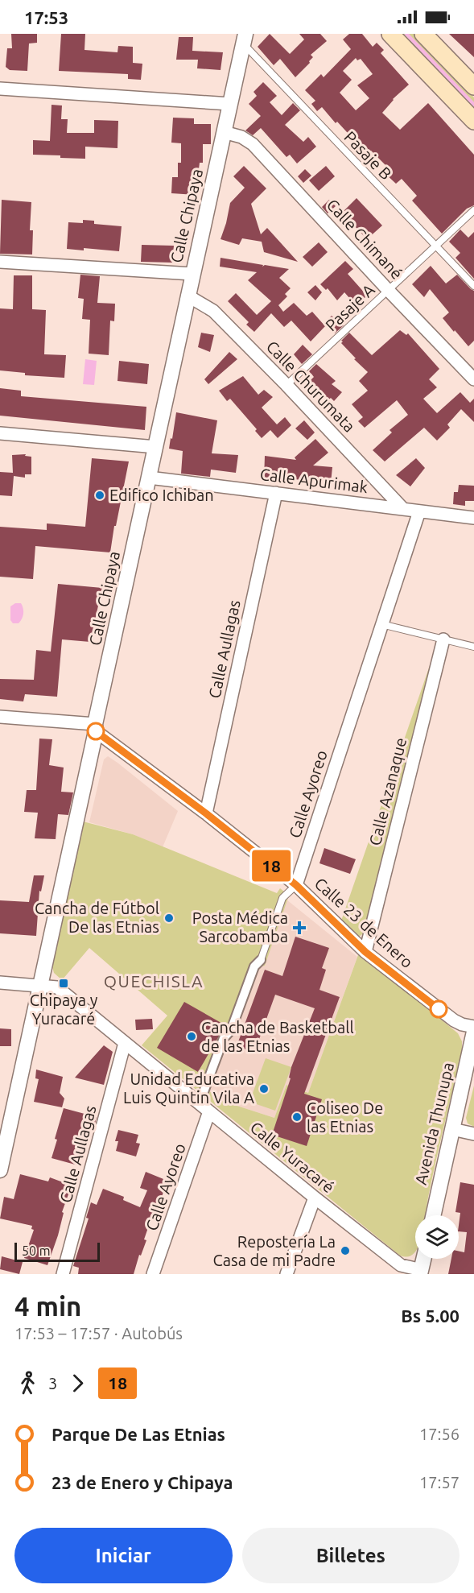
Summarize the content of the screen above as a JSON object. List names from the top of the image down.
{
  "streets": {
    "street": [
      "Calle Chipaya",
      "Calle Chimané",
      "Calle Churumata",
      "Calle Apurimak",
      "Calle Aullagas",
      "Calle Azanaque",
      "Calle Ayoreo",
      "Calle 23 de Enero",
      "Avenida Thunupa",
      "Calle Yuracaré"
    ],
    "lane": ["Pasaje B", "Pasaje A"]
  },
  "crossings": [
    ["Pasaje B", "Calle Chipaya"],
    ["Pasaje B", "Pasaje A"],
    ["Calle Chipaya", "Calle Chimané"],
    ["Calle Chipaya", "Calle Churumata"],
    ["Calle Chipaya", "Calle Apurimak"],
    ["Calle Chipaya", "Calle 23 de Enero"],
    ["Calle Chipaya", "Calle Yuracaré"],
    ["Calle Chimané", "Pasaje A"],
    ["Pasaje A", "Calle Churumata"],
    ["Calle Churumata", "Calle Apurimak"],
    ["Calle Apurimak", "Calle Aullagas"],
    ["Calle Apurimak", "Calle Ayoreo"],
    ["Calle Aullagas", "Calle 23 de Enero"],
    ["Calle Aullagas", "Calle Yuracaré"],
    ["Calle Azanaque", "Calle 23 de Enero"],
    ["Calle Ayoreo", "Calle 23 de Enero"],
    ["Calle Ayoreo", "Calle Yuracaré"]
  ],
  "districts": ["QUECHISLA"],
  "places": {
    "other": [
      "Edifico Ichiban",
      "Cancha de Fútbol De las Etnias",
      "Cancha de Basketball de las Etnias",
      "Unidad Educativa Luis Quintin Vila A",
      "Coliseo De las Etnias",
      "Repostería La Casa de mi Padre"
    ],
    "health": ["Posta Médica Sarcobamba"],
    "transit": ["Chipaya y Yuracaré"]
  },
  "lines": ["bus line 18"],
  "scale_bar": "50 m",
  "page": {
    "status": "17:53",
    "on_map": "18",
    "scale": "50 m",
    "heading": ["4 min", "17:53 – 17:57 · Autobús", "Bs 5.00"],
    "legs": ["3", "18"],
    "list": [
      {
        "name": "Parque De Las Etnias",
        "value": "17:56"
      },
      {
        "name": "23 de Enero y Chipaya",
        "value": "17:57"
      }
    ],
    "buttons": ["Iniciar", "Billetes"]
  }
}
